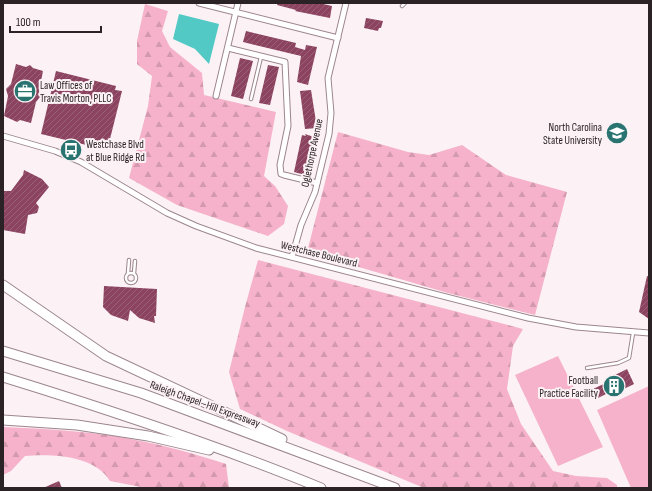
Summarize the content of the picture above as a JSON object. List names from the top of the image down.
{
  "streets": {
    "highway": ["Raleigh Chapel–Hill Expressway"],
    "street": ["Oglethorpe Avenue", "Westchase Boulevard"]
  },
  "crossings": [
    ["Oglethorpe Avenue", "Westchase Boulevard"]
  ],
  "places": {
    "office": ["Law Offices of Travis Morton, PLLC"],
    "school or university": ["North Carolina State University"],
    "bus stop": ["Westchase Blvd at Blue Ridge Rd"],
    "building": ["Football Practice Facility"]
  },
  "scale_bar": "100 m"
}
